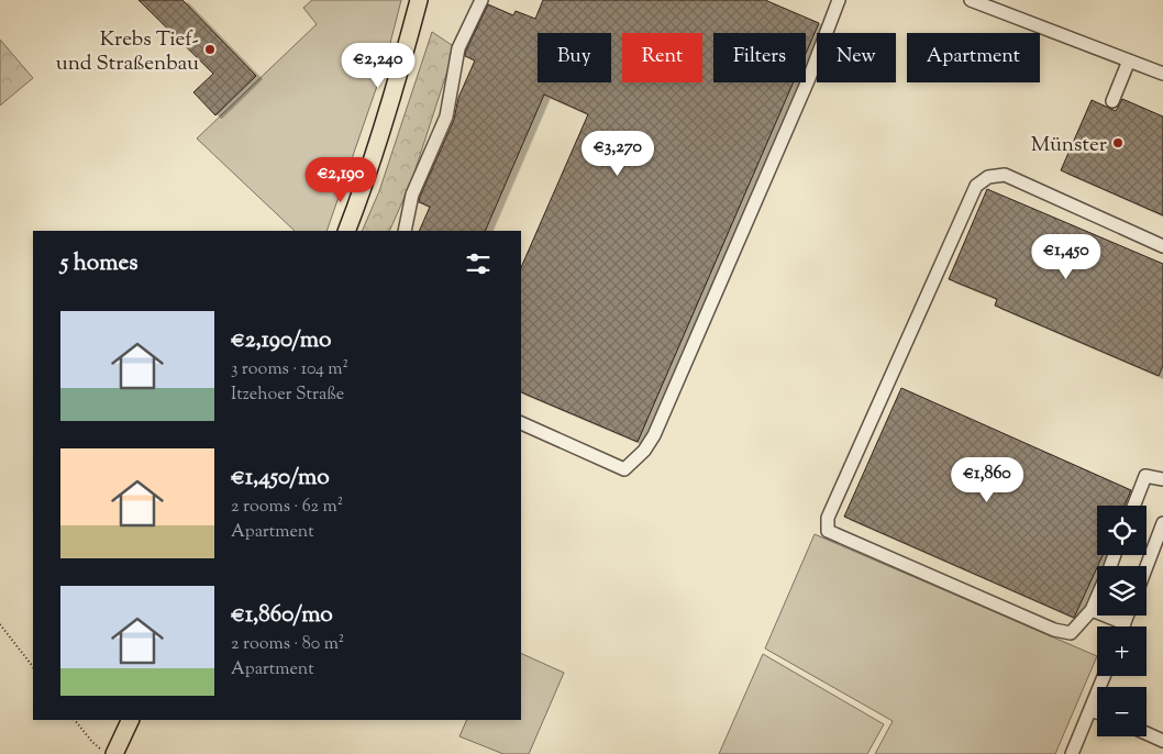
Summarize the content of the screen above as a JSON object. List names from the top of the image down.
{
  "places": ["Krebs Tief- und Straßenbau", "Münster"],
  "page": {
    "chip": [
      "Buy",
      "Rent",
      "Filters",
      "New",
      "Apartment"
    ],
    "price": [
      "€2,240",
      "€3,270",
      "€2,190",
      "€1,450",
      "€1,860"
    ],
    "heading": "5 homes",
    "list": [
      {
        "name": "€2,190/mo",
        "note": "3 rooms · 104 m² · Itzehoer Straße"
      },
      {
        "name": "€1,450/mo",
        "note": "2 rooms · 62 m² · Apartment"
      },
      {
        "name": "€1,860/mo",
        "note": "2 rooms · 80 m² · Apartment"
      }
    ],
    "map_buttons": ["+", "−"]
  }
}
